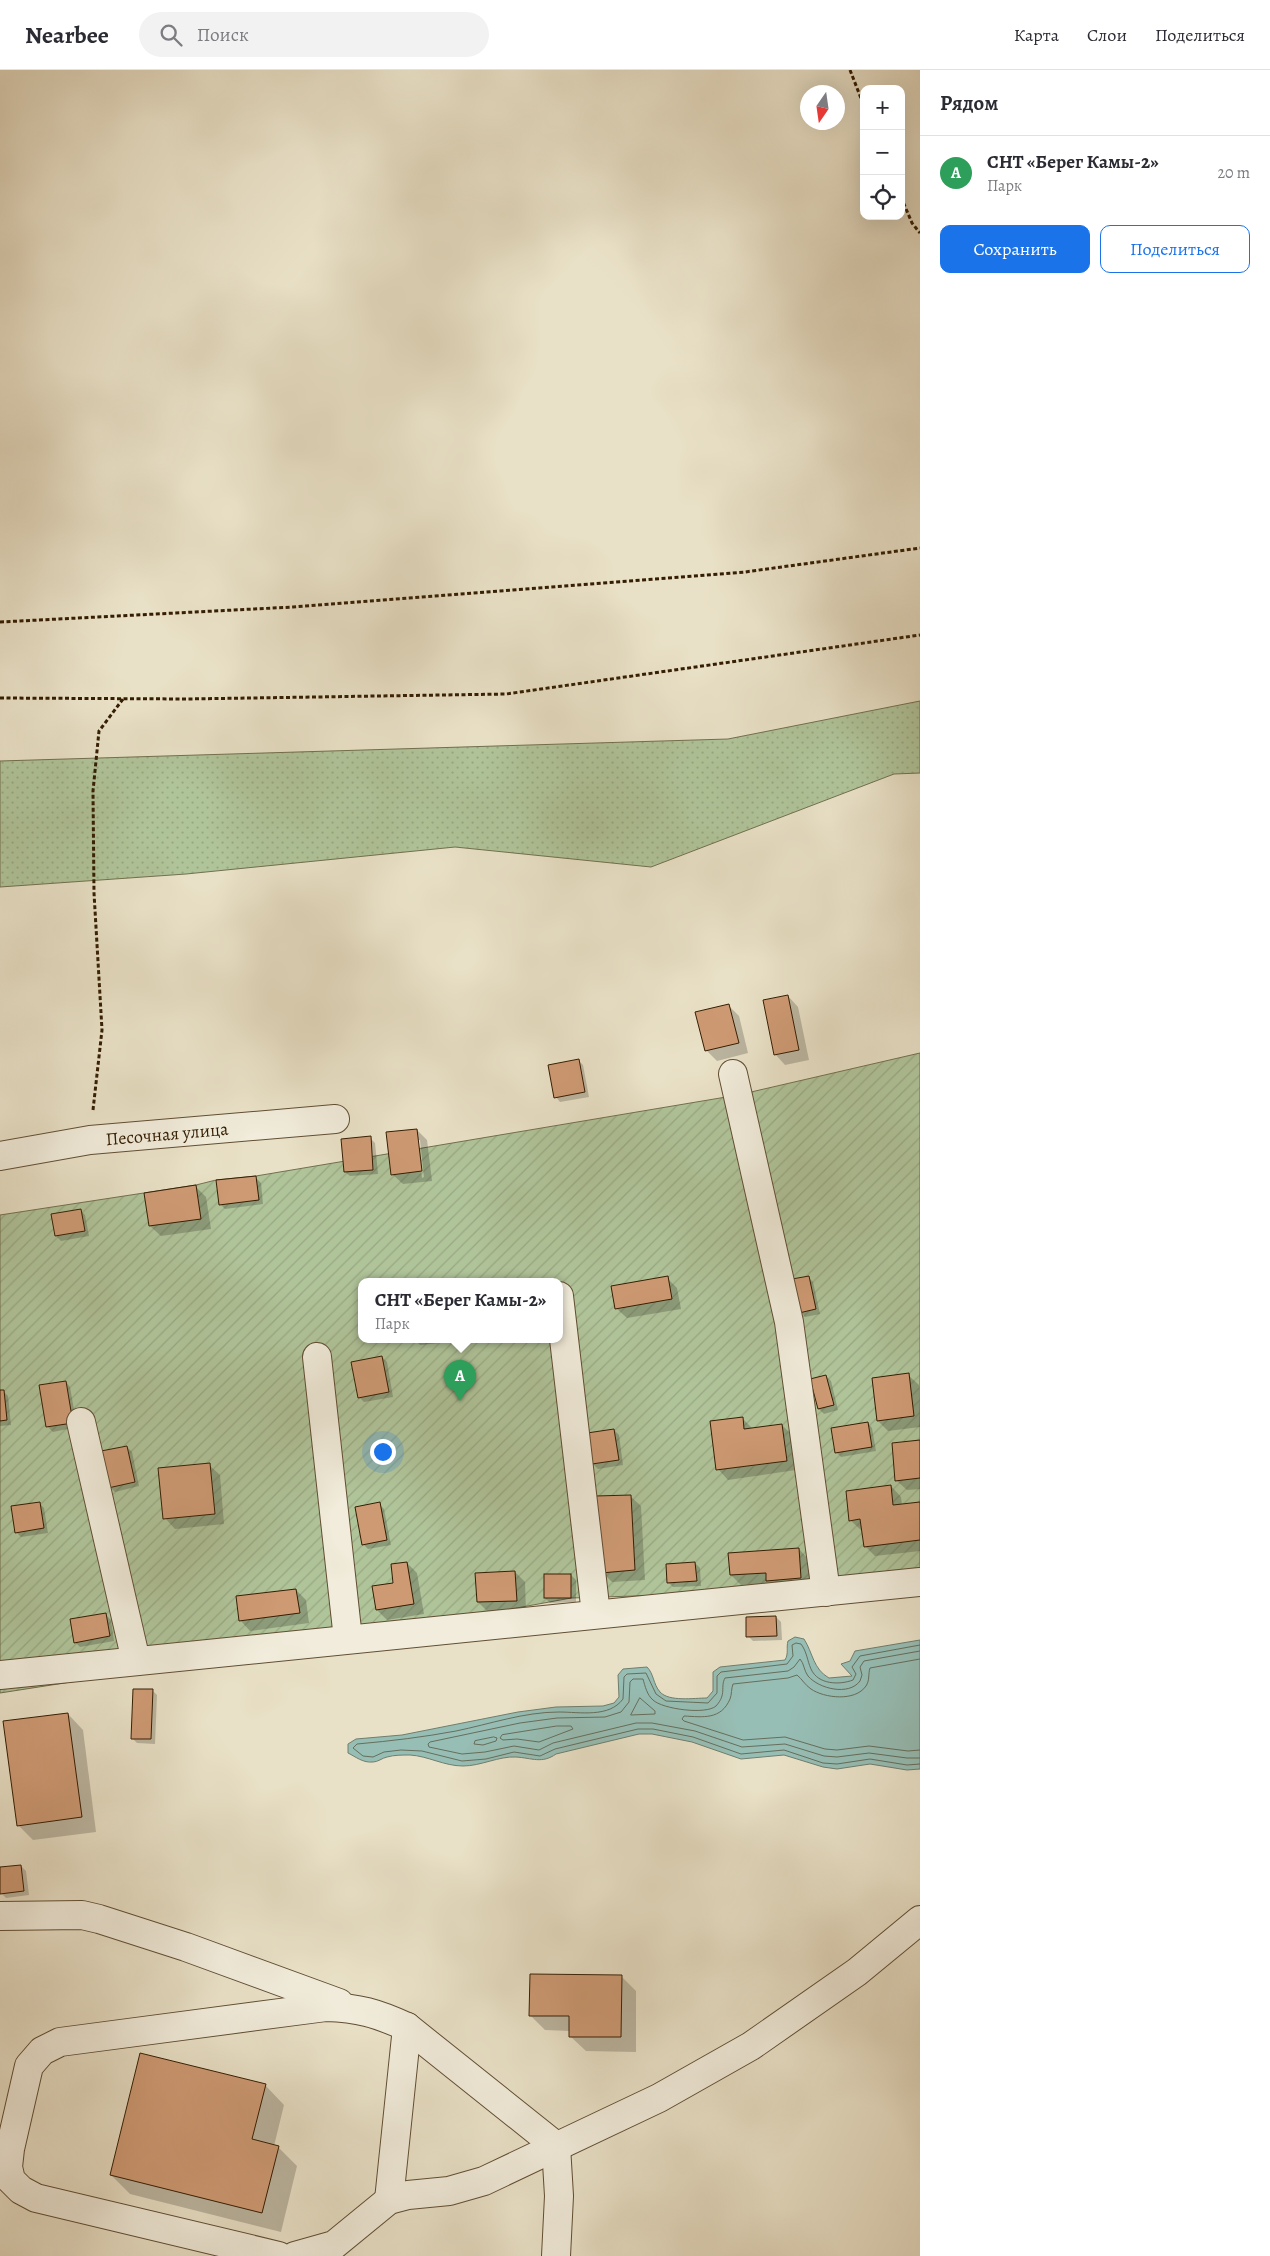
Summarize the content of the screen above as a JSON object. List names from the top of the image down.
{
  "streets": {
    "street": ["Песочная улица"]
  },
  "north": "bottom",
  "page": {
    "header": "Nearbee",
    "search": "Поиск",
    "nav": ["Карта", "Слои", "Поделиться"],
    "heading": "Рядом",
    "map_buttons": ["+", "−"],
    "list": [
      {
        "mark": "A",
        "name": "СНТ «Берег Камы-2»",
        "note": "Парк",
        "value": "20 m"
      }
    ],
    "buttons": ["Сохранить", "Поделиться"],
    "popup": ["СНТ «Берег Камы-2»", "Парк"],
    "pins": "A"
  }
}
